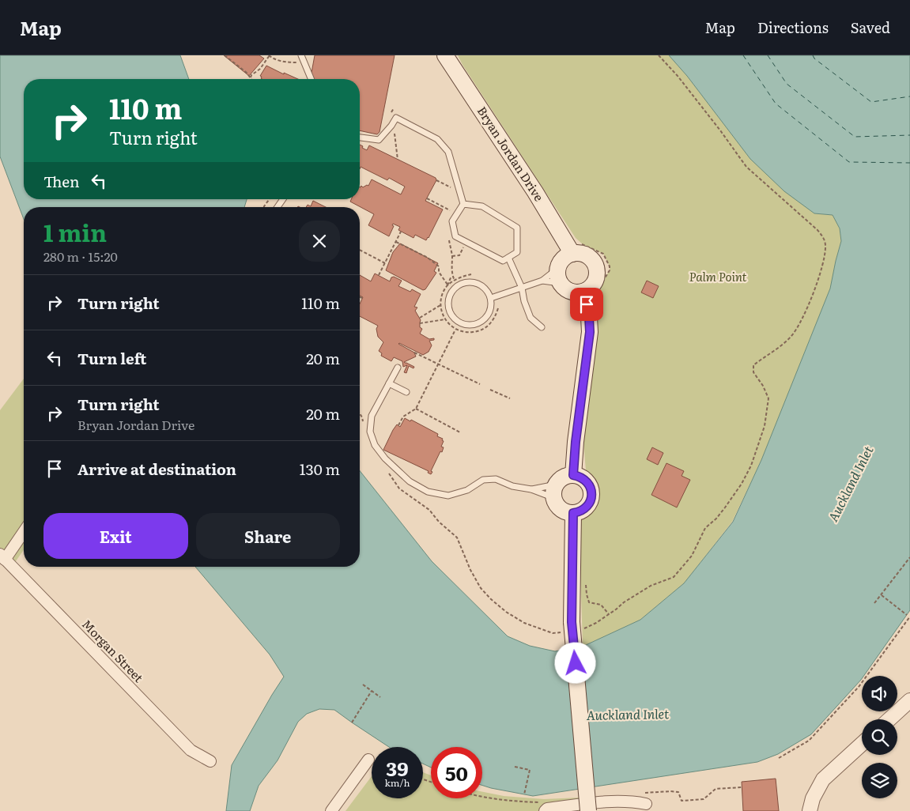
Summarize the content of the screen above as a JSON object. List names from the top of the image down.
{
  "streets": {
    "main road": ["Bryan Jordan Drive"],
    "street": ["Morgan Street"]
  },
  "water": ["Auckland Inlet"],
  "parks": ["Palm Point"],
  "page": {
    "header": "Map",
    "nav": ["Map", "Directions", "Saved"],
    "turn": ["110 m", "Turn right"],
    "then": "Then",
    "heading": ["1 min", "280 m · 15:20"],
    "list": [
      {
        "name": "Turn right",
        "value": "110 m"
      },
      {
        "name": "Turn left",
        "value": "20 m"
      },
      {
        "name": "Turn right",
        "note": "Bryan Jordan Drive",
        "value": "20 m"
      },
      {
        "name": "Arrive at destination",
        "value": "130 m"
      }
    ],
    "buttons": ["Exit", "Share"],
    "speed": "39 km/h",
    "limit": "50"
  }
}
